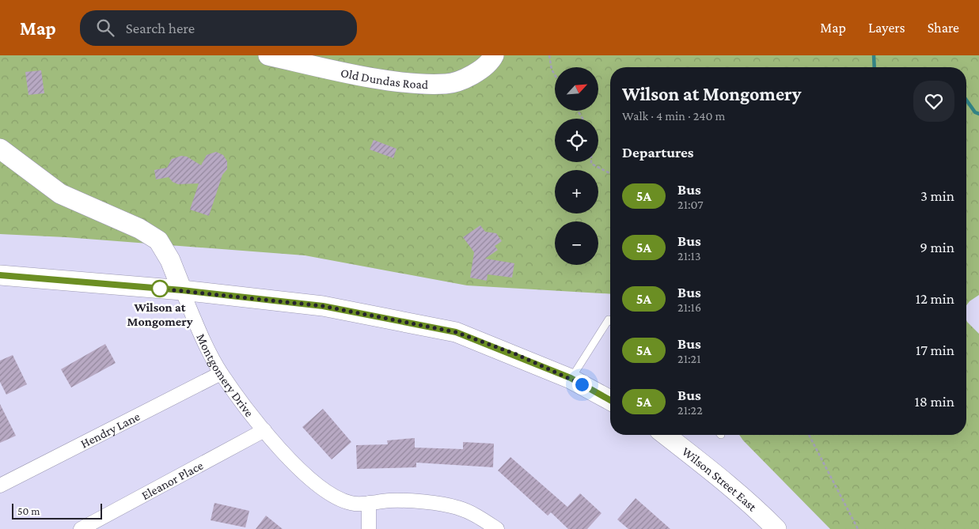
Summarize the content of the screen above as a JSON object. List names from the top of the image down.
{
  "streets": {
    "main road": ["Old Dundas Road", "Montgomery Drive", "Wilson Street East"],
    "street": ["Hendry Lane", "Eleanor Place"]
  },
  "crossings": [
    ["Montgomery Drive", "Hendry Lane"],
    ["Montgomery Drive", "Eleanor Place"]
  ],
  "places": ["Wilson at Mongomery"],
  "lines": ["bus line 5A"],
  "scale_bar": "50 m",
  "north": "top right",
  "page": {
    "header": "Map",
    "search": "Search here",
    "nav": ["Map", "Layers", "Share"],
    "map_buttons": ["+", "−"],
    "heading": [
      ["Wilson at Mongomery", "Walk · 4 min · 240 m"],
      "Departures"
    ],
    "list": [
      {
        "mark": "5A",
        "name": "Bus",
        "note": "21:07",
        "value": "3 min"
      },
      {
        "mark": "5A",
        "name": "Bus",
        "note": "21:13",
        "value": "9 min"
      },
      {
        "mark": "5A",
        "name": "Bus",
        "note": "21:16",
        "value": "12 min"
      },
      {
        "mark": "5A",
        "name": "Bus",
        "note": "21:21",
        "value": "17 min"
      },
      {
        "mark": "5A",
        "name": "Bus",
        "note": "21:22",
        "value": "18 min"
      }
    ],
    "scale": "50 m"
  }
}
